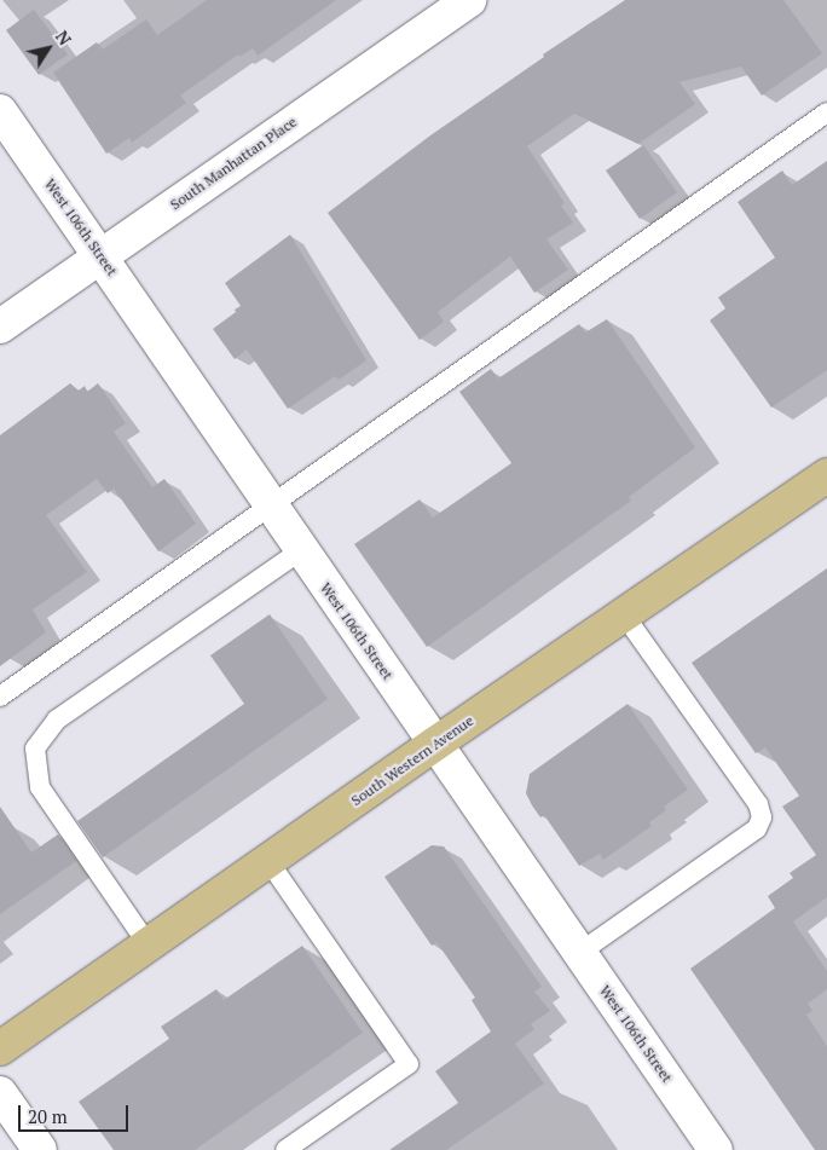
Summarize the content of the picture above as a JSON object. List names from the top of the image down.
{
  "streets": {
    "main road": ["South Western Avenue"],
    "street": ["South Manhattan Place", "West 106th Street"]
  },
  "crossings": [
    ["South Manhattan Place", "West 106th Street"],
    ["West 106th Street", "South Western Avenue"]
  ],
  "scale_bar": "20 m",
  "north": "top right"
}
